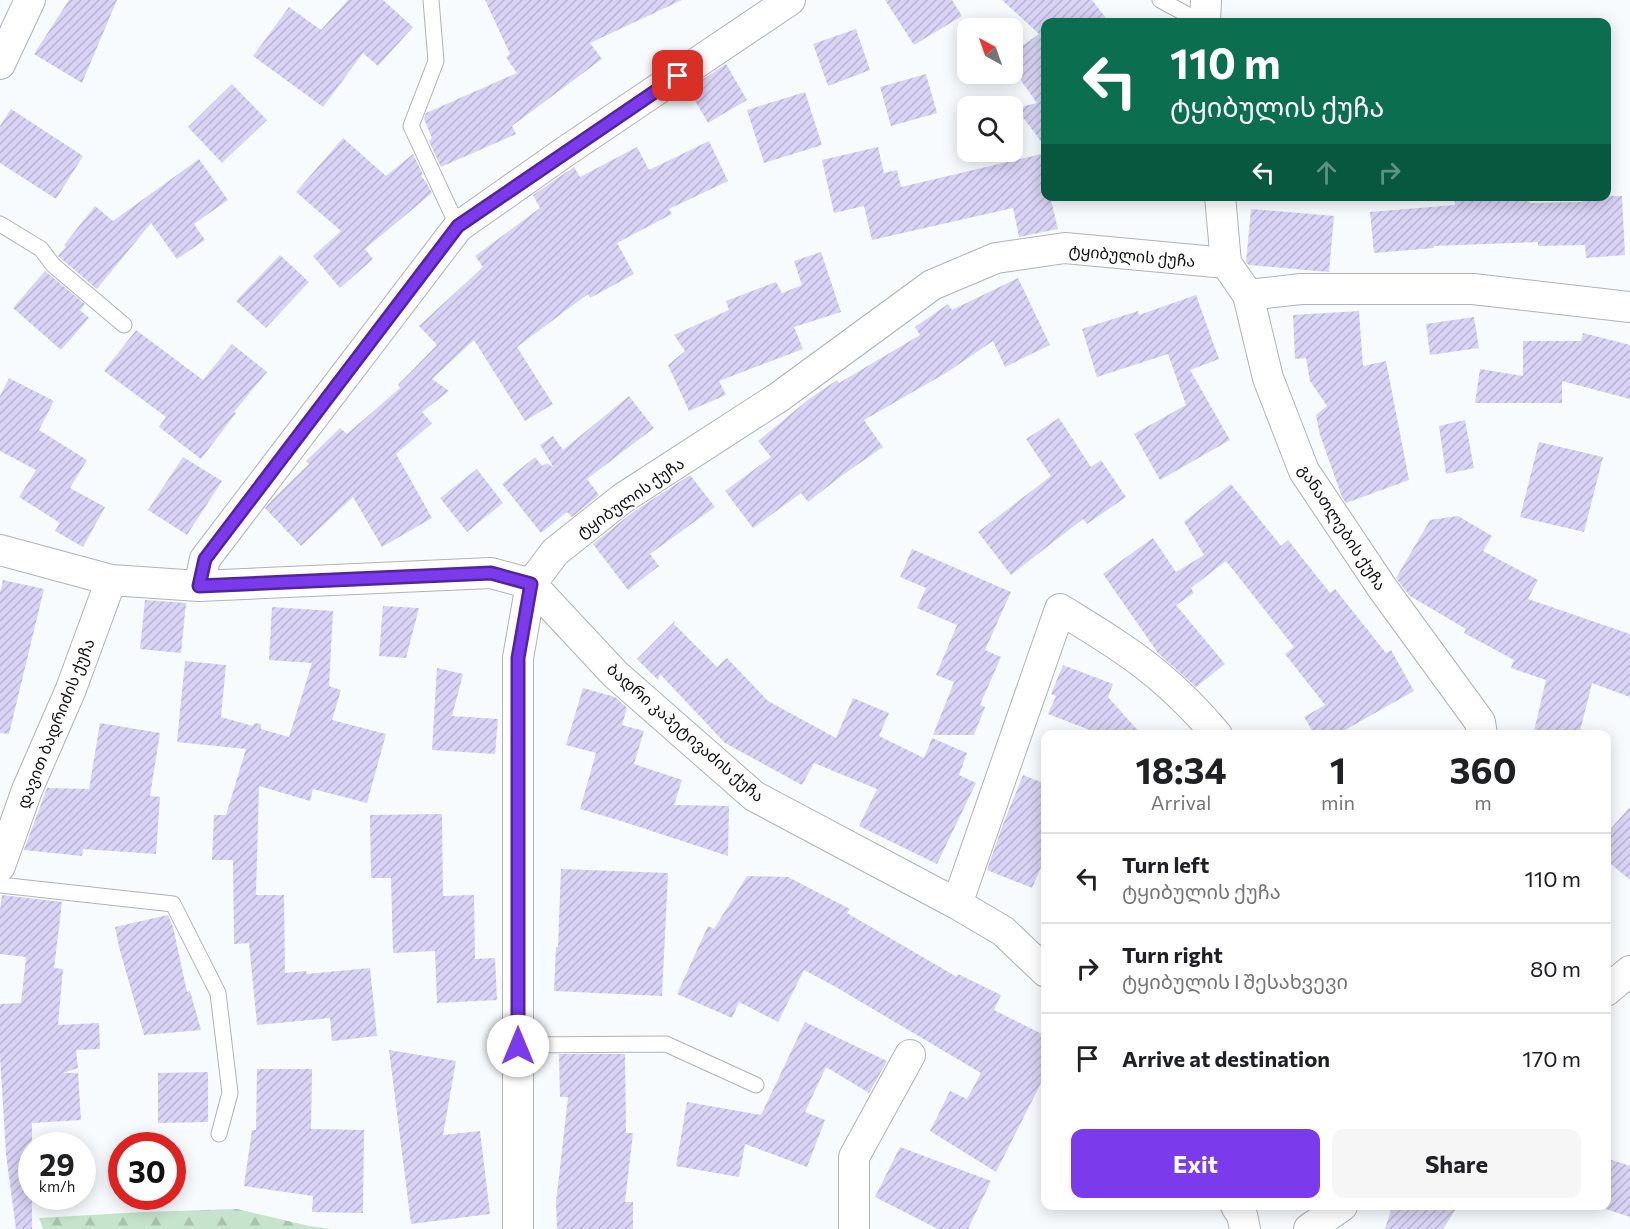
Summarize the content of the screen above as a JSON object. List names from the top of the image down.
{
  "streets": {
    "street": [
      "ტყიბულის ქუჩა",
      "განათლების ქუჩა",
      "დავით ბადრიძის ქუჩა",
      "ბადრი კაპეტივაძის ქუჩა"
    ]
  },
  "crossings": [
    ["ტყიბულის ქუჩა", "განათლების ქუჩა"],
    ["ტყიბულის ქუჩა", "ბადრი კაპეტივაძის ქუჩა"]
  ],
  "north": "top left",
  "page": {
    "turn": ["110 m", "ტყიბულის ქუჩა"],
    "eta": [
      "18:34",
      "Arrival",
      "1",
      "min",
      "360",
      "m"
    ],
    "list": [
      {
        "name": "Turn left",
        "note": "ტყიბულის ქუჩა",
        "value": "110 m"
      },
      {
        "name": "Turn right",
        "note": "ტყიბულის I შესახვევი",
        "value": "80 m"
      },
      {
        "name": "Arrive at destination",
        "value": "170 m"
      }
    ],
    "buttons": ["Exit", "Share"],
    "speed": "29 km/h",
    "limit": "30"
  }
}
